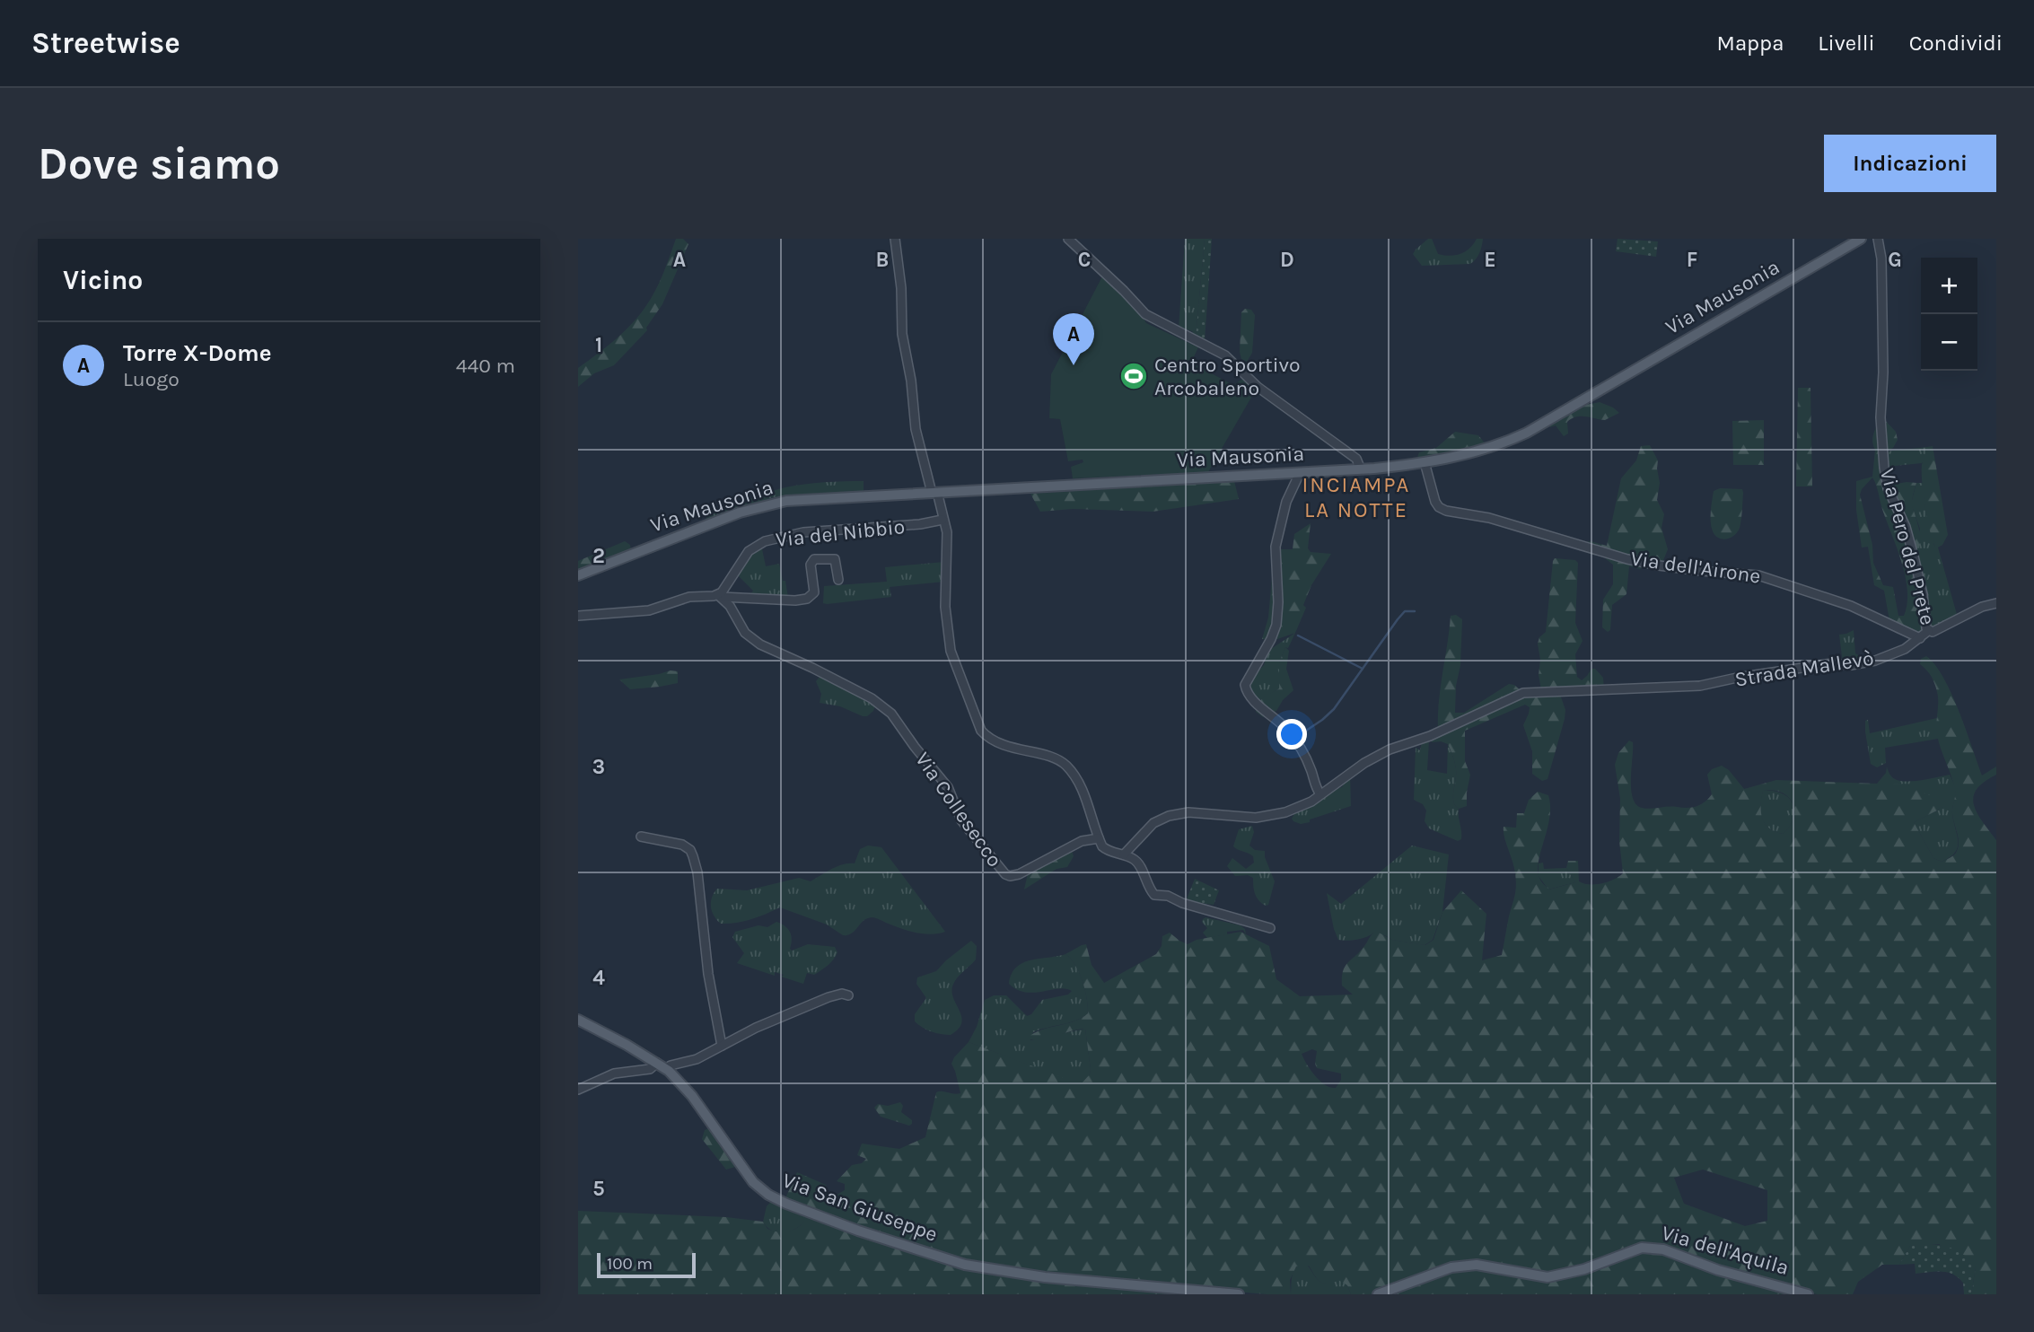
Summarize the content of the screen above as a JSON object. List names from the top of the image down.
{
  "streets": {
    "main road": ["Via Mausonia", "Via San Giuseppe", "Via dell'Aquila"],
    "street": [
      "Via del Nibbio",
      "Via Pero del Prete",
      "Via dell'Airone",
      "Strada Mallevò",
      "Via Collesecco"
    ]
  },
  "crossings": [
    ["Via Mausonia", "Via dell'Airone"],
    ["Via del Nibbio", "Via Collesecco"],
    ["Via Pero del Prete", "Strada Mallevò"],
    ["Via dell'Airone", "Strada Mallevò"]
  ],
  "districts": ["INCIAMPA LA NOTTE"],
  "places": {
    "sports": ["Centro Sportivo Arcobaleno"]
  },
  "scale_bar": "100 m",
  "page": {
    "header": "Streetwise",
    "nav": ["Mappa", "Livelli", "Condividi"],
    "buttons": "Indicazioni",
    "title": "Dove siamo",
    "heading": "Vicino",
    "map_buttons": ["+", "−"],
    "pins": "A",
    "list": [
      {
        "mark": "A",
        "name": "Torre X-Dome",
        "note": "Luogo",
        "value": "440 m"
      }
    ],
    "scale": "100 m"
  },
  "grid": {
    "columns": [
      "A",
      "B",
      "C",
      "D",
      "E",
      "F",
      "G"
    ],
    "rows": [
      "1",
      "2",
      "3",
      "4",
      "5"
    ]
  }
}
